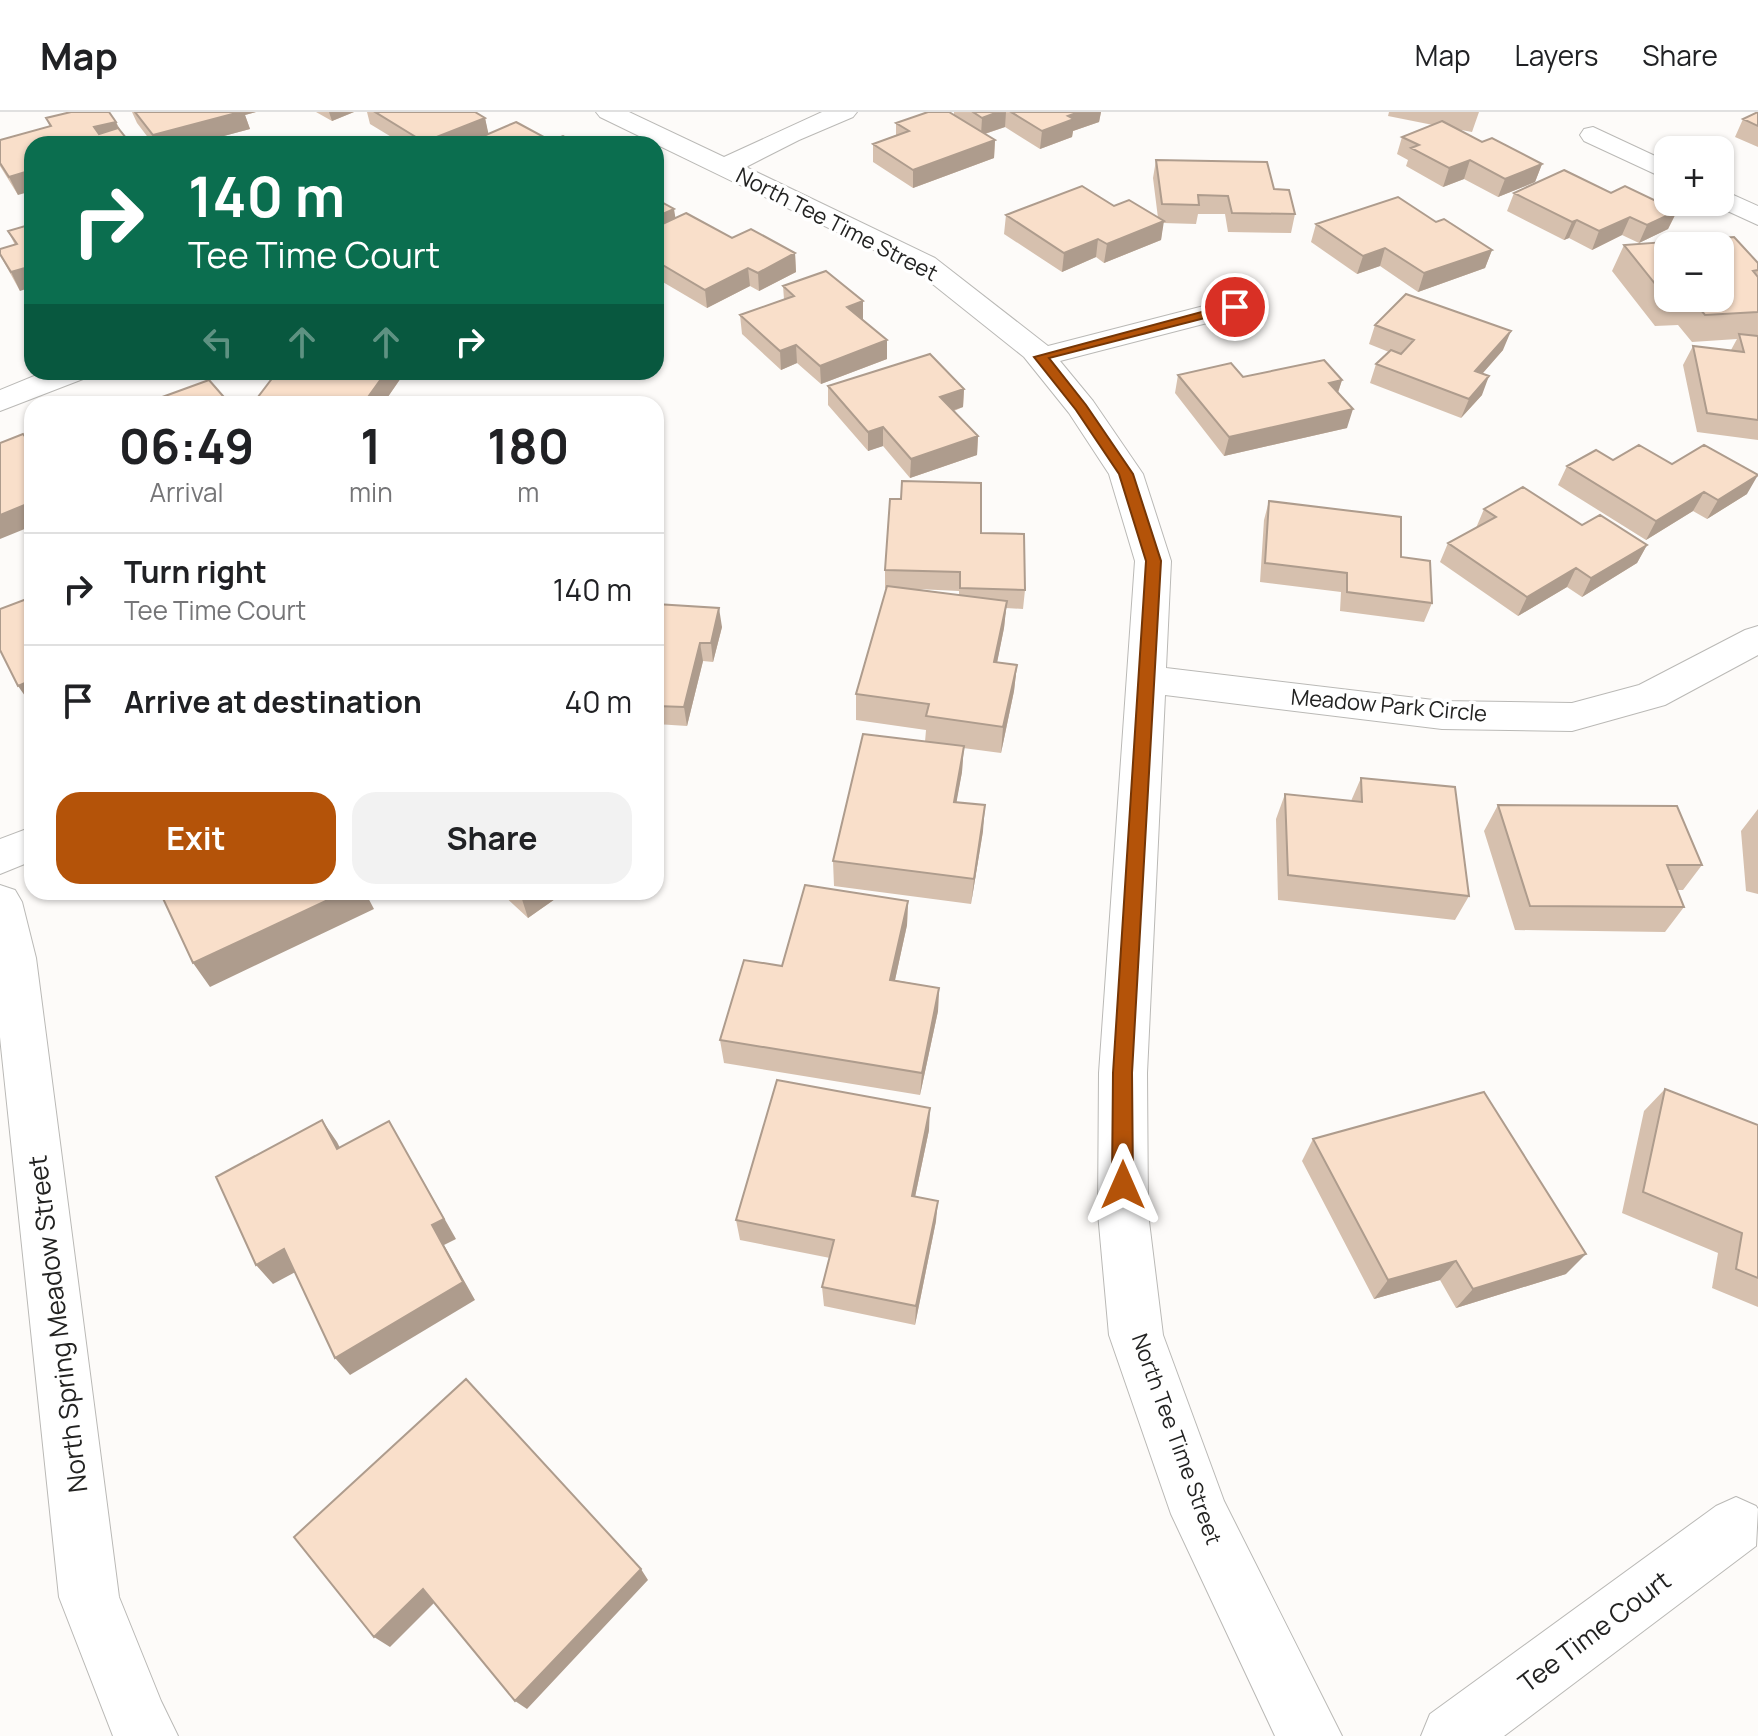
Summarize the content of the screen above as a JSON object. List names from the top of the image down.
{
  "streets": {
    "street": [
      "North Tee Time Street",
      "Meadow Park Circle",
      "North Spring Meadow Street",
      "Tee Time Court"
    ]
  },
  "crossings": [
    ["North Tee Time Street", "Meadow Park Circle"]
  ],
  "page": {
    "header": "Map",
    "nav": ["Map", "Layers", "Share"],
    "map_buttons": ["+", "−"],
    "turn": ["140 m", "Tee Time Court"],
    "eta": [
      "06:49",
      "Arrival",
      "1",
      "min",
      "180",
      "m"
    ],
    "list": [
      {
        "name": "Turn right",
        "note": "Tee Time Court",
        "value": "140 m"
      },
      {
        "name": "Arrive at destination",
        "value": "40 m"
      }
    ],
    "buttons": ["Exit", "Share"]
  }
}
